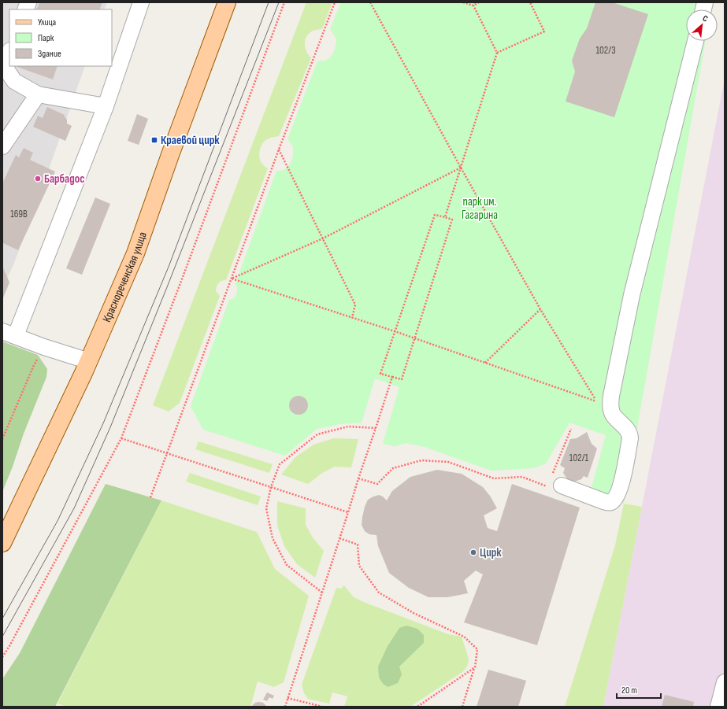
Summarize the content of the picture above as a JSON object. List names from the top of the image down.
{
  "streets": {
    "main road": ["Краснореченская улица"]
  },
  "parks": ["парк им. Гагарина"],
  "places": {
    "transit": ["Краевой цирк"],
    "other": ["Барбадос", "Цирк"]
  },
  "house_numbers": ["102/3", "169В", "102/1"],
  "legend": ["Улица", "Парк", "Здание"],
  "scale_bar": "20 m",
  "north": "top right"
}
